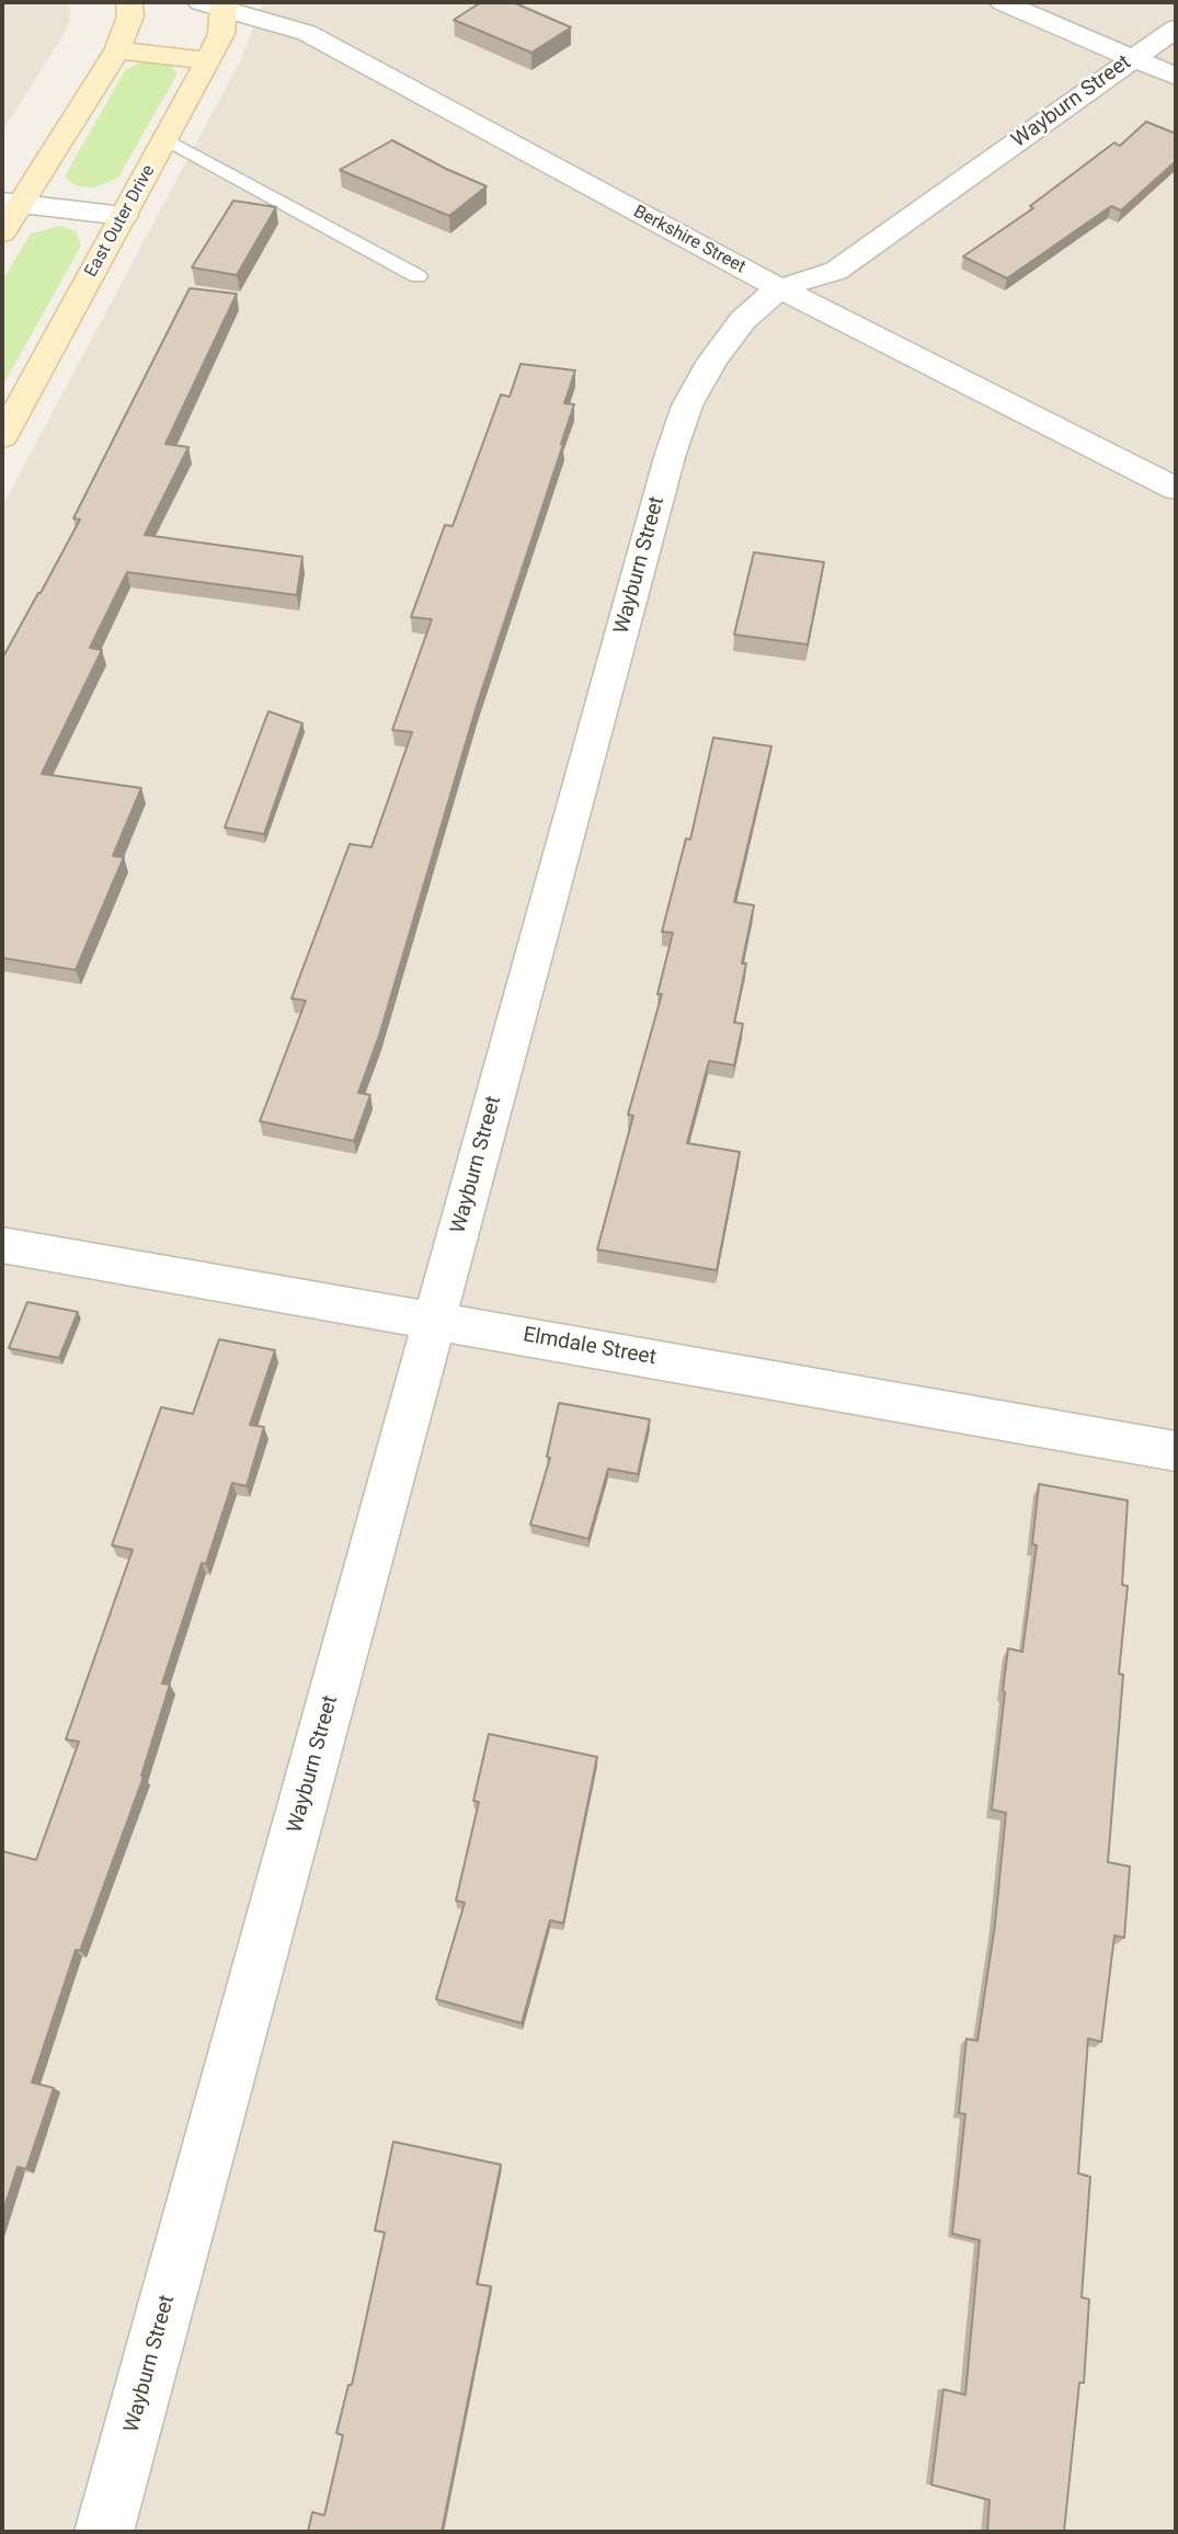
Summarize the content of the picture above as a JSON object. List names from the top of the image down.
{
  "streets": {
    "street": [
      "Wayburn Street",
      "East Outer Drive",
      "Berkshire Street",
      "Elmdale Street"
    ]
  },
  "crossings": [
    ["Wayburn Street", "Berkshire Street"],
    ["Wayburn Street", "Elmdale Street"],
    ["East Outer Drive", "Berkshire Street"]
  ]
}
